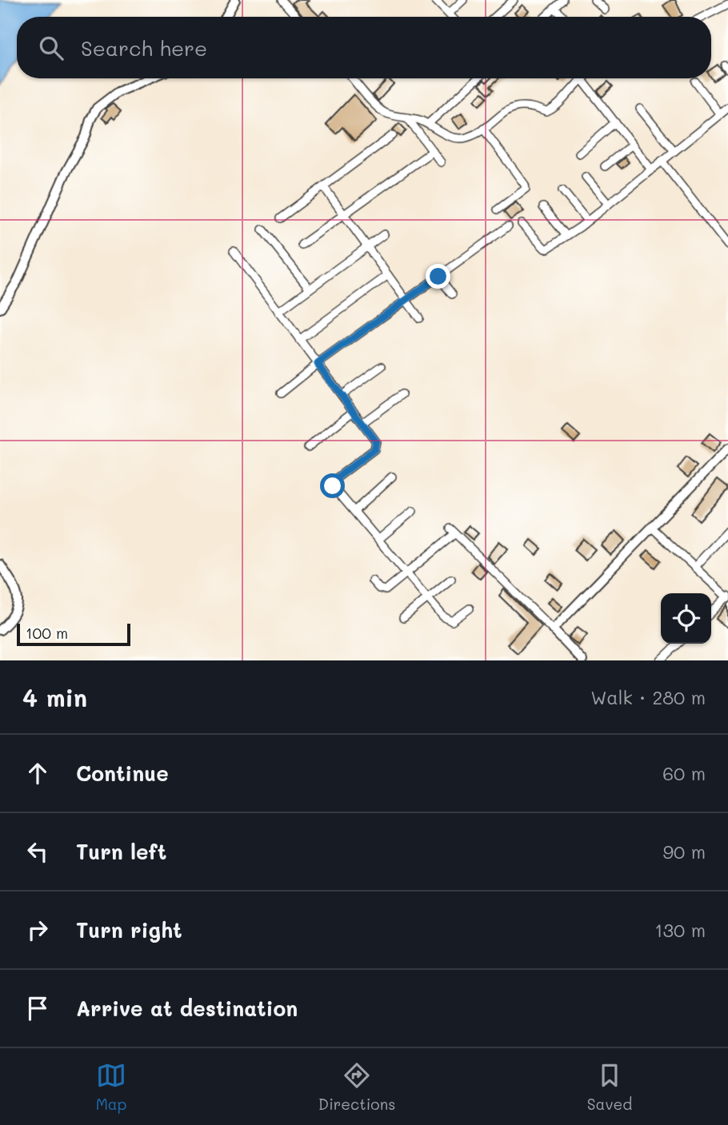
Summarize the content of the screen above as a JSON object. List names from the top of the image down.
{
  "scale_bar": "100 m",
  "page": {
    "search": "Search here",
    "scale": "100 m",
    "heading": ["4 min", "Walk · 280 m"],
    "list": [
      ["Continue", "60 m"],
      ["Turn left", "90 m"],
      ["Turn right", "130 m"],
      "Arrive at destination"
    ],
    "nav": ["Map", "Directions", "Saved"]
  }
}
